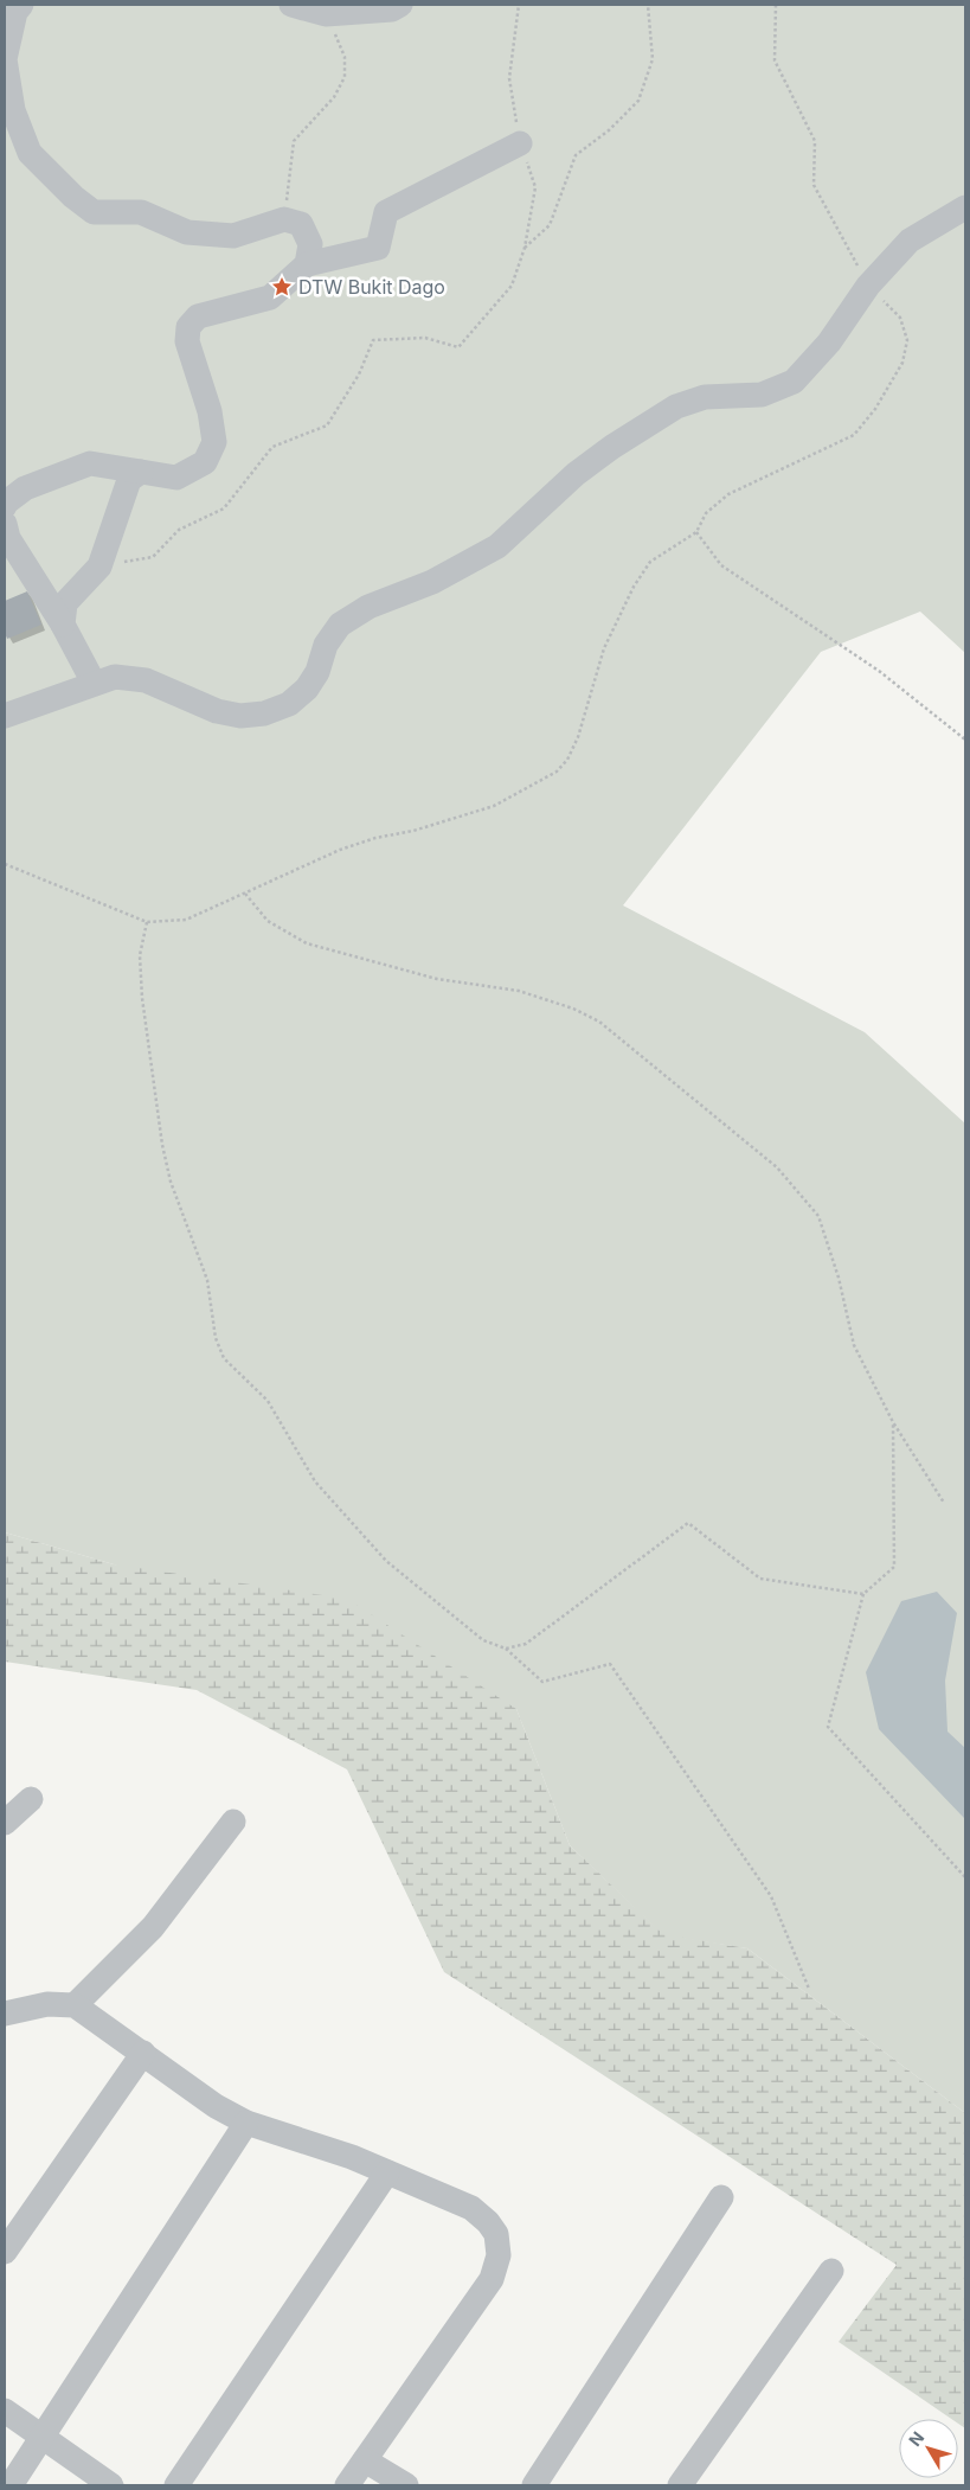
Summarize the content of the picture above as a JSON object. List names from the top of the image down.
{
  "places": {
    "place": ["DTW Bukit Dago"]
  },
  "north": "top left"
}
